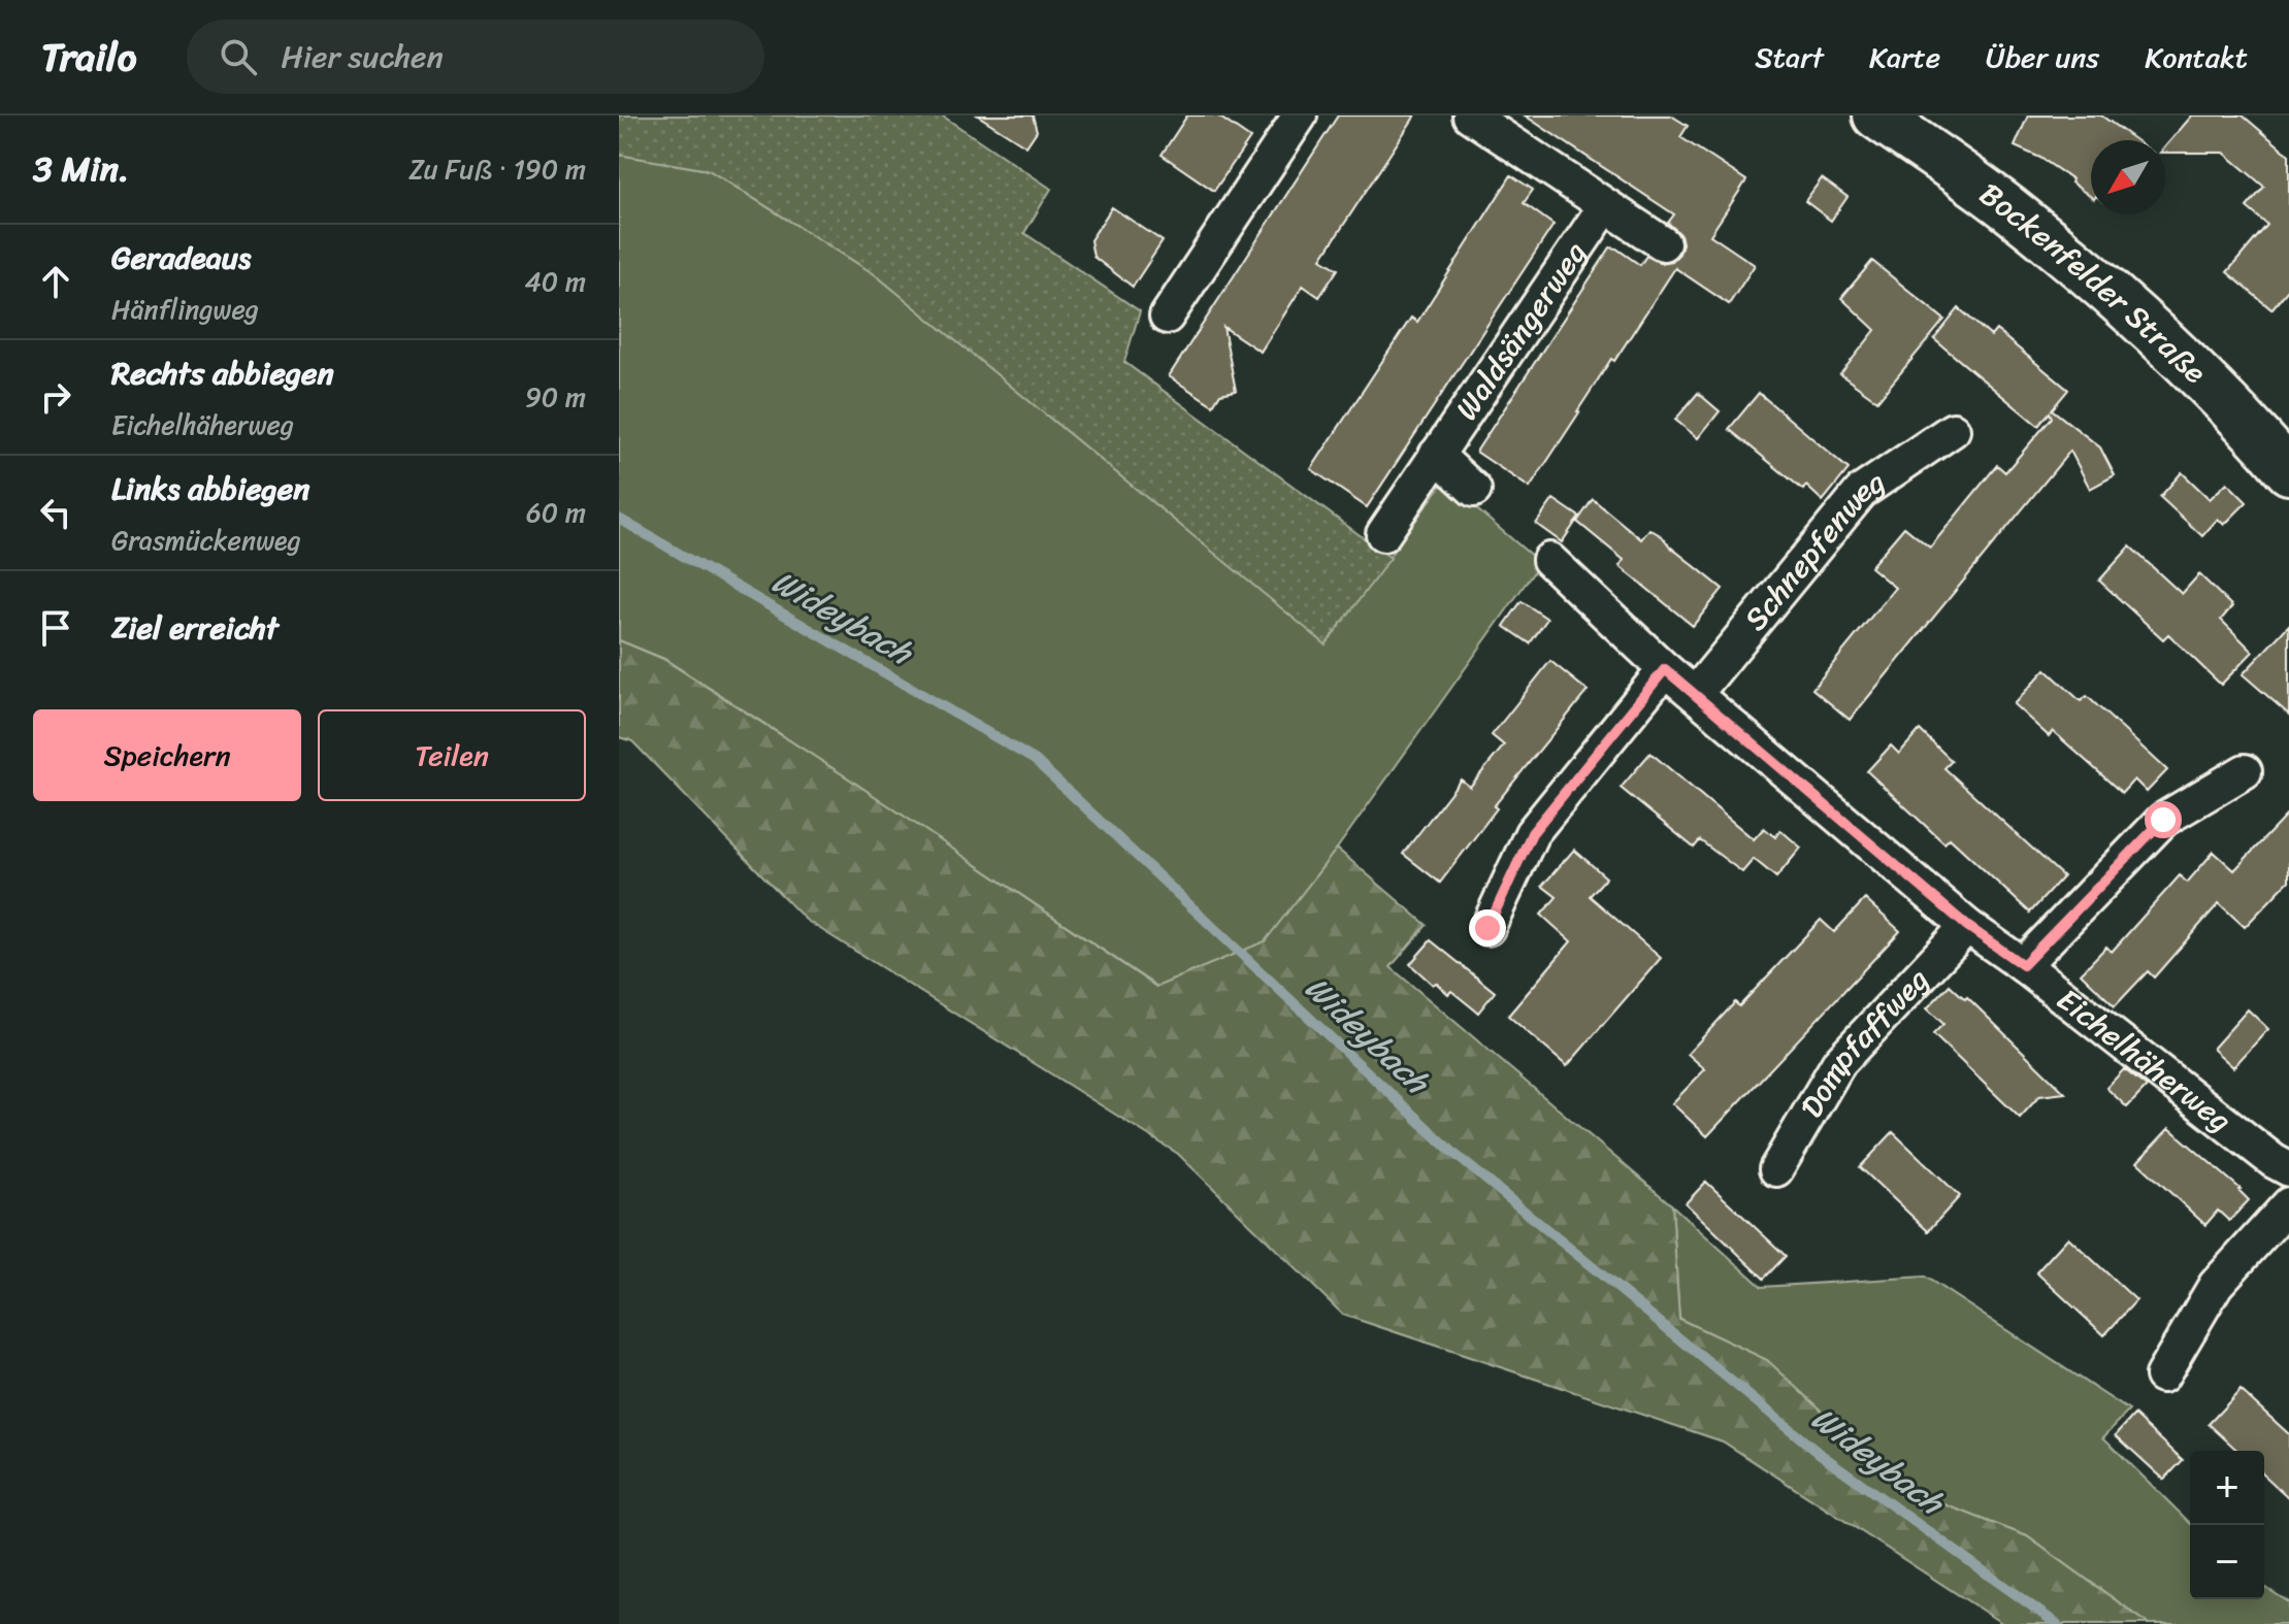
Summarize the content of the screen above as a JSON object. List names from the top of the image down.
{
  "streets": {
    "main road": ["Bockenfelder Straße"],
    "street": [
      "Waldsängerweg",
      "Schnepfenweg",
      "Dompfaffweg",
      "Eichelhäherweg"
    ]
  },
  "crossings": [
    ["Schnepfenweg", "Eichelhäherweg"],
    ["Dompfaffweg", "Eichelhäherweg"]
  ],
  "water": ["Wideybach"],
  "north": "bottom left",
  "page": {
    "header": "Trailo",
    "search": "Hier suchen",
    "nav": [
      "Start",
      "Karte",
      "Über uns",
      "Kontakt"
    ],
    "heading": ["3 Min.", "Zu Fuß · 190 m"],
    "list": [
      ["Geradeaus", "Hänflingweg", "40 m"],
      ["Rechts abbiegen", "Eichelhäherweg", "90 m"],
      ["Links abbiegen", "Grasmückenweg", "60 m"],
      "Ziel erreicht"
    ],
    "buttons": ["Speichern", "Teilen"],
    "map_buttons": ["+", "−"]
  }
}
